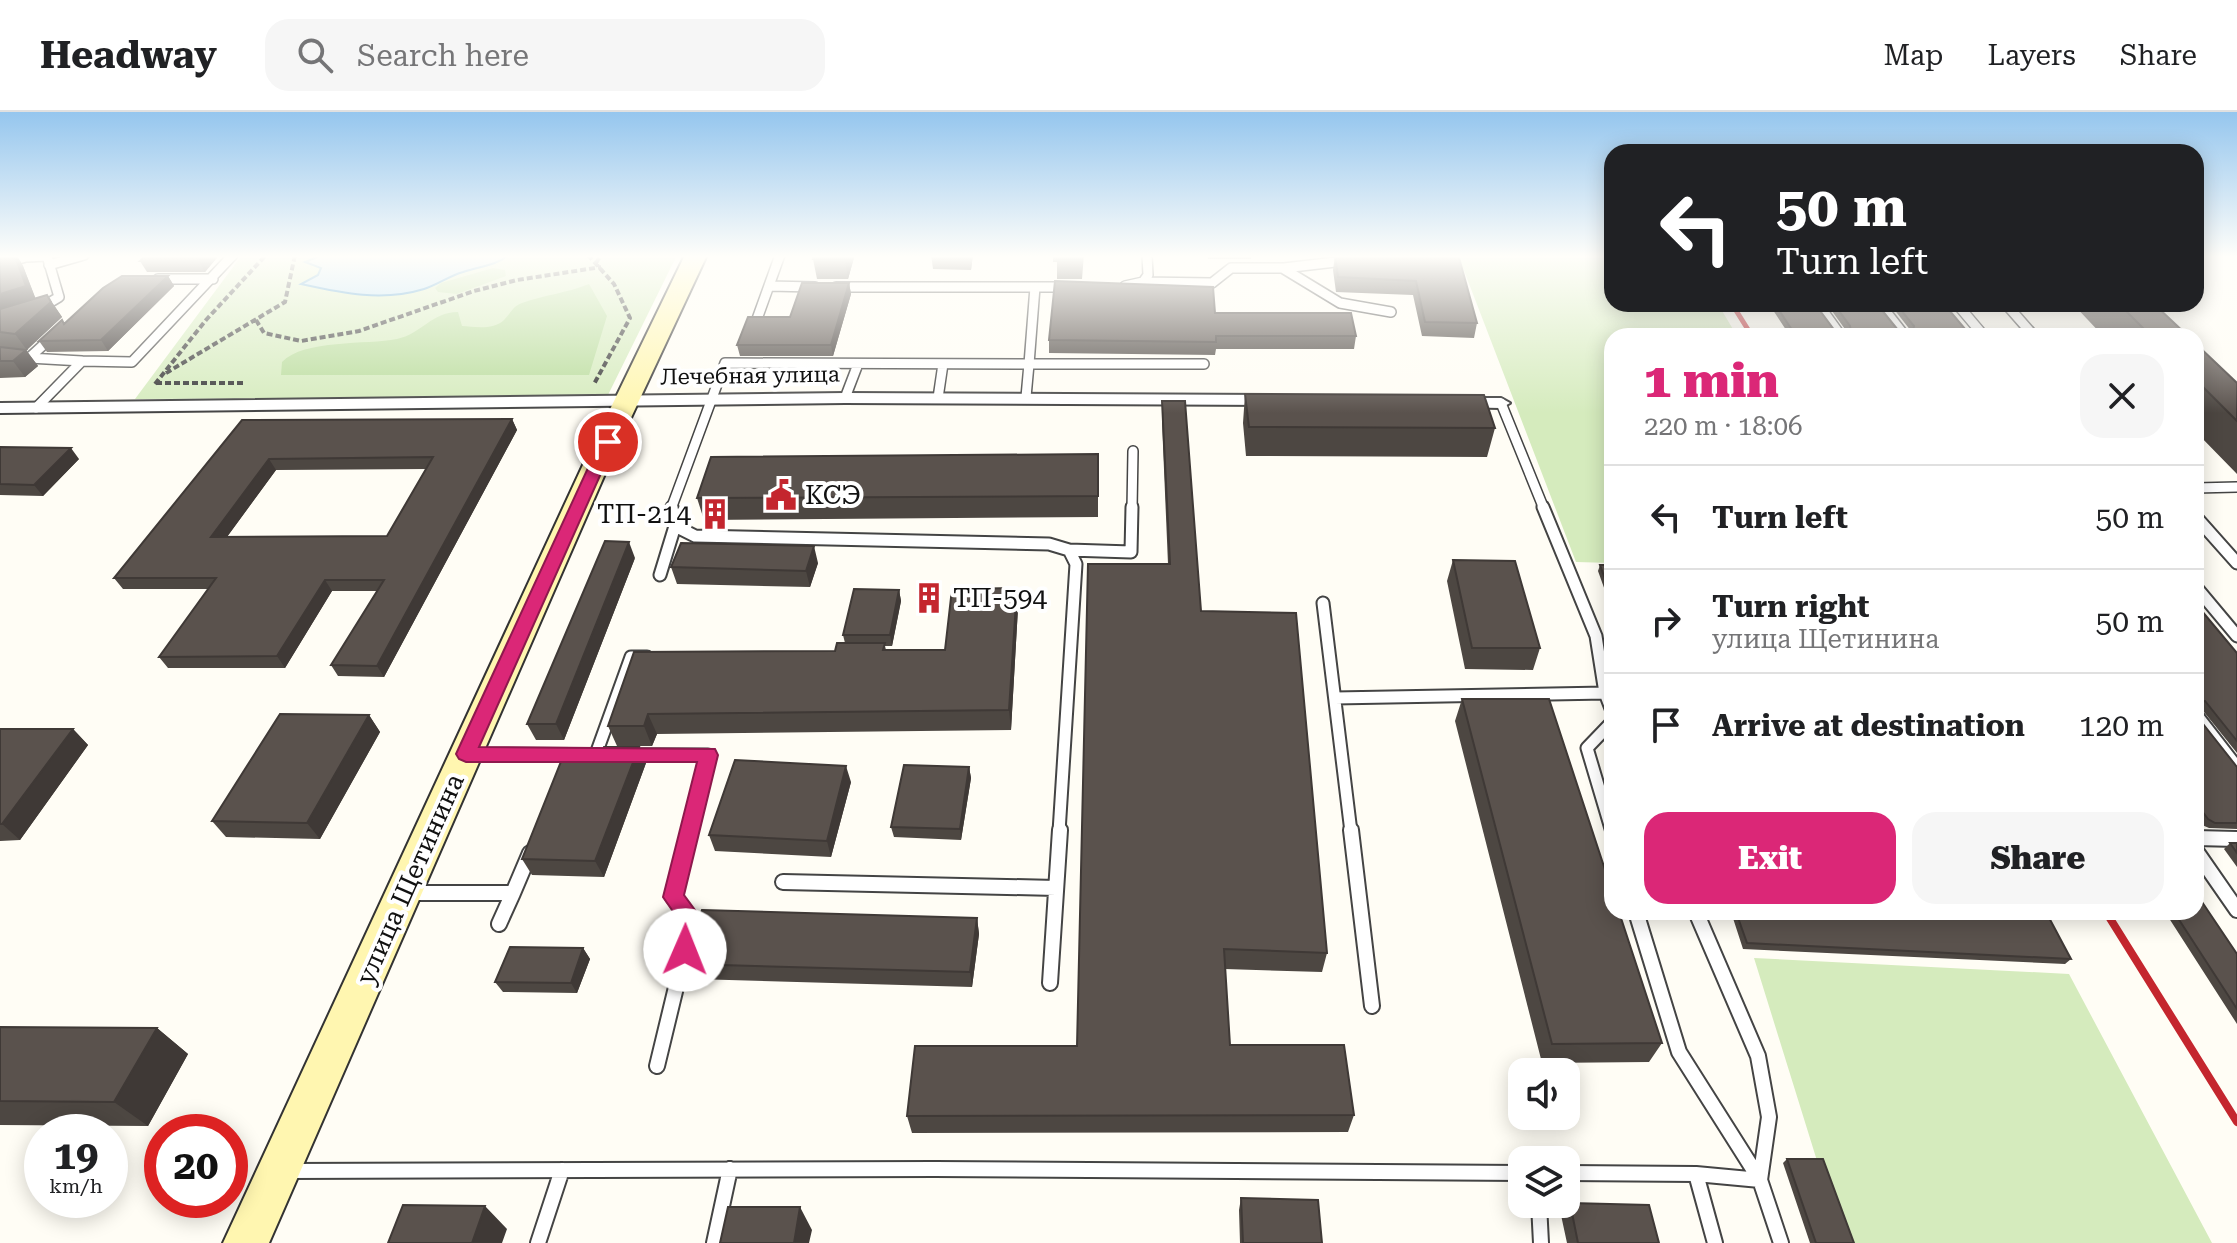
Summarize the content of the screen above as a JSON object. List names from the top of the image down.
{
  "streets": {
    "street": ["Лечебная улица", "улица Щетинина"]
  },
  "crossings": [
    ["Лечебная улица", "улица Щетинина"]
  ],
  "places": {
    "public building": ["КСЭ"],
    "building": ["ТП-214", "ТП-594"]
  },
  "page": {
    "header": "Headway",
    "search": "Search here",
    "nav": ["Map", "Layers", "Share"],
    "turn": ["50 m", "Turn left"],
    "heading": ["1 min", "220 m · 18:06"],
    "list": [
      {
        "name": "Turn left",
        "value": "50 m"
      },
      {
        "name": "Turn right",
        "note": "улица Щетинина",
        "value": "50 m"
      },
      {
        "name": "Arrive at destination",
        "value": "120 m"
      }
    ],
    "buttons": ["Exit", "Share"],
    "speed": "19 km/h",
    "limit": "20"
  }
}
